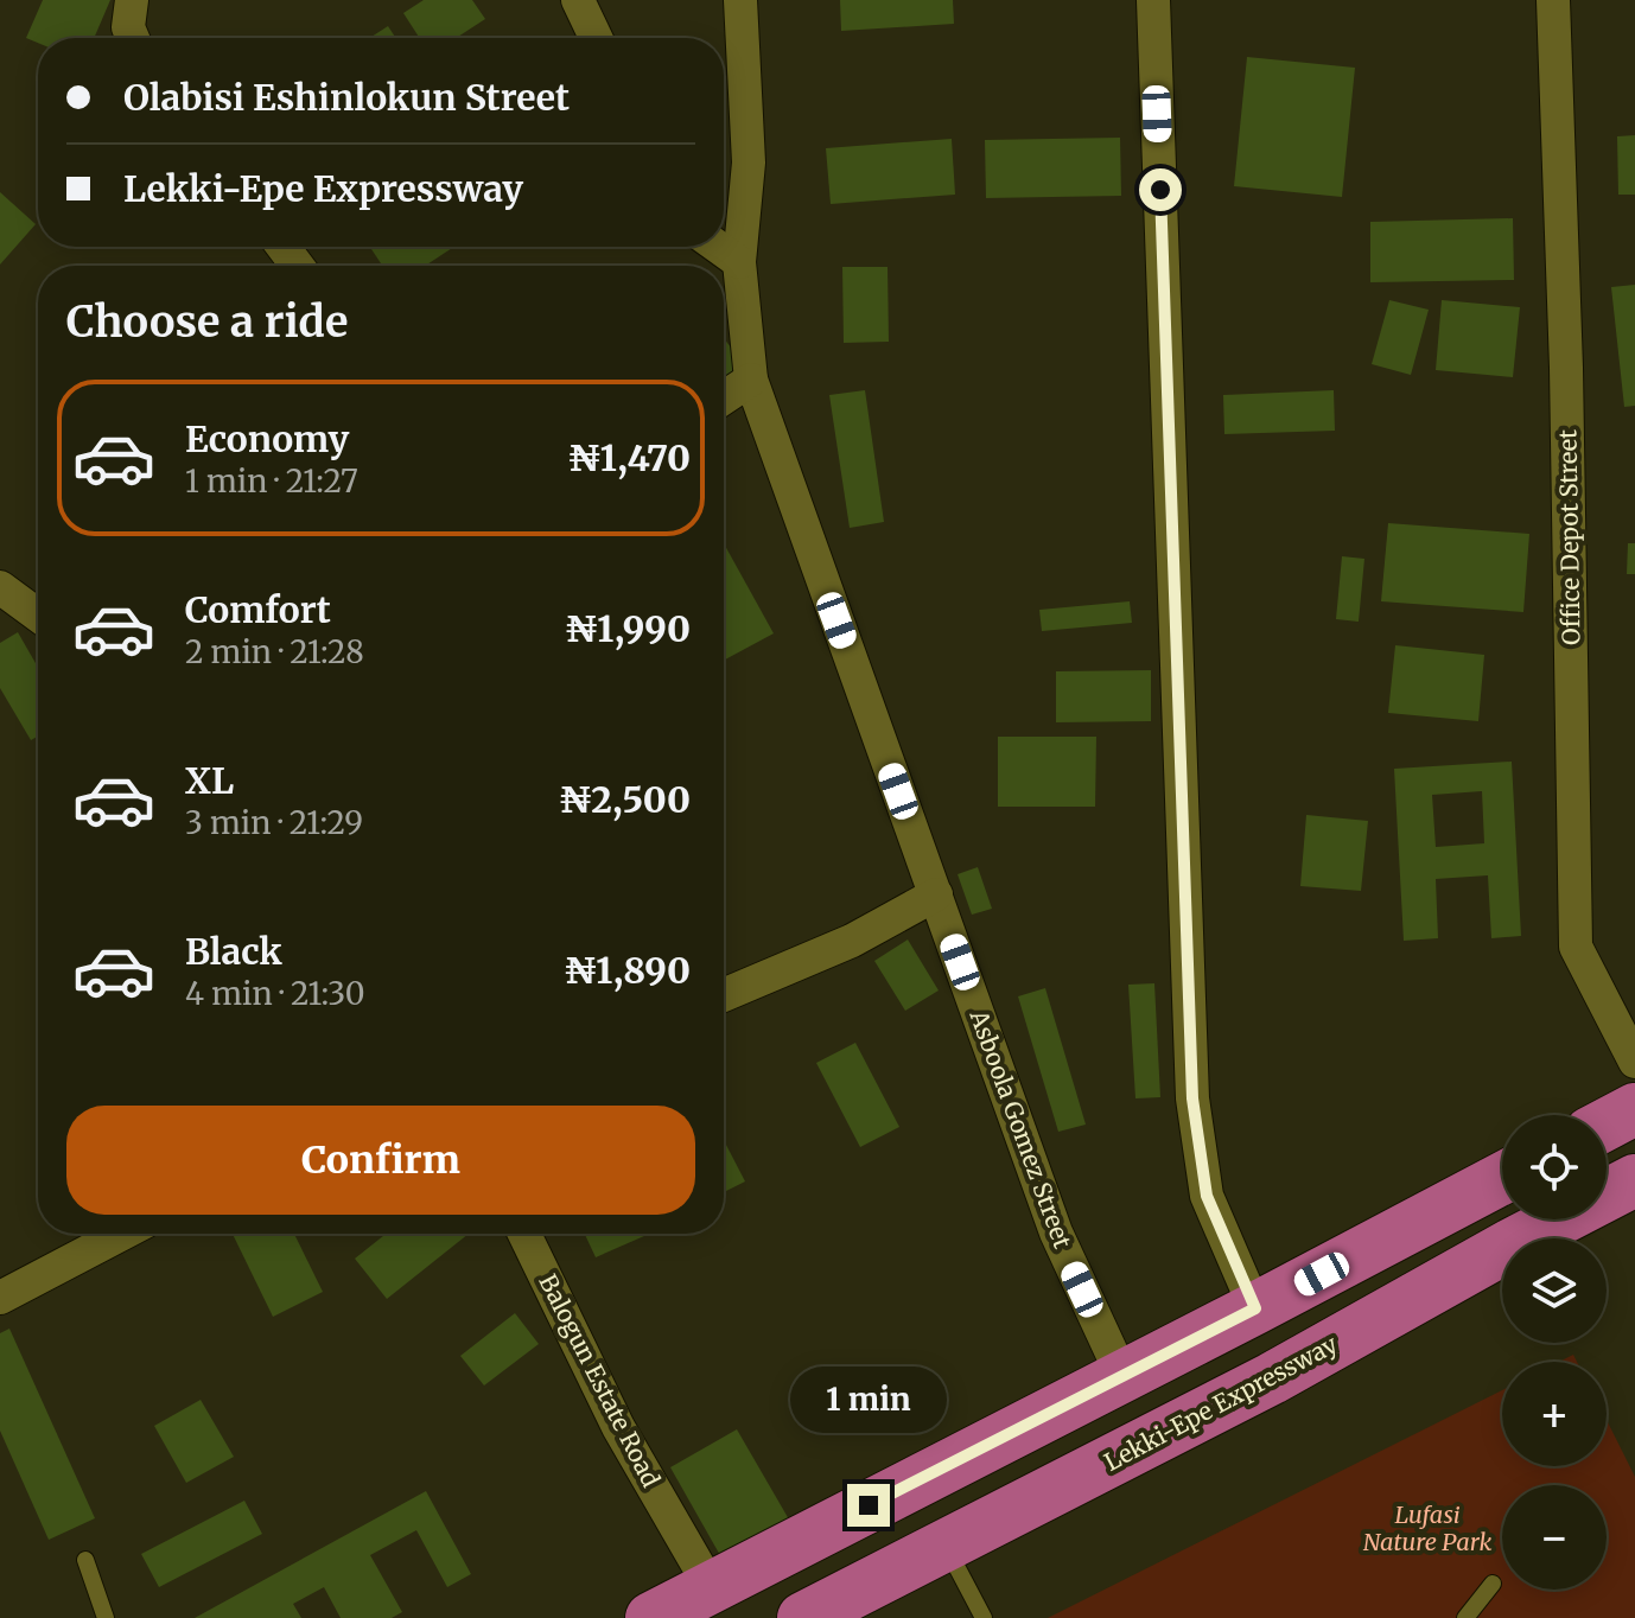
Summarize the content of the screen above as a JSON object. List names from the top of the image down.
{
  "streets": {
    "highway": ["Lekki-Epe Expressway"],
    "street": ["Office Depot Street", "Asboola Gomez Street", "Balogun Estate Road"]
  },
  "parks": ["Lufasi Nature Park"],
  "page": {
    "banner": ["Olabisi Eshinlokun Street", "Lekki-Epe Expressway"],
    "heading": "Choose a ride",
    "list": [
      {
        "name": "Economy",
        "note": "1 min · 21:27",
        "value": "₦1,470"
      },
      {
        "name": "Comfort",
        "note": "2 min · 21:28",
        "value": "₦1,990"
      },
      {
        "name": "XL",
        "note": "3 min · 21:29",
        "value": "₦2,500"
      },
      {
        "name": "Black",
        "note": "4 min · 21:30",
        "value": "₦1,890"
      }
    ],
    "buttons": "Confirm",
    "map_buttons": ["+", "−"],
    "bubble": "1 min"
  }
}
